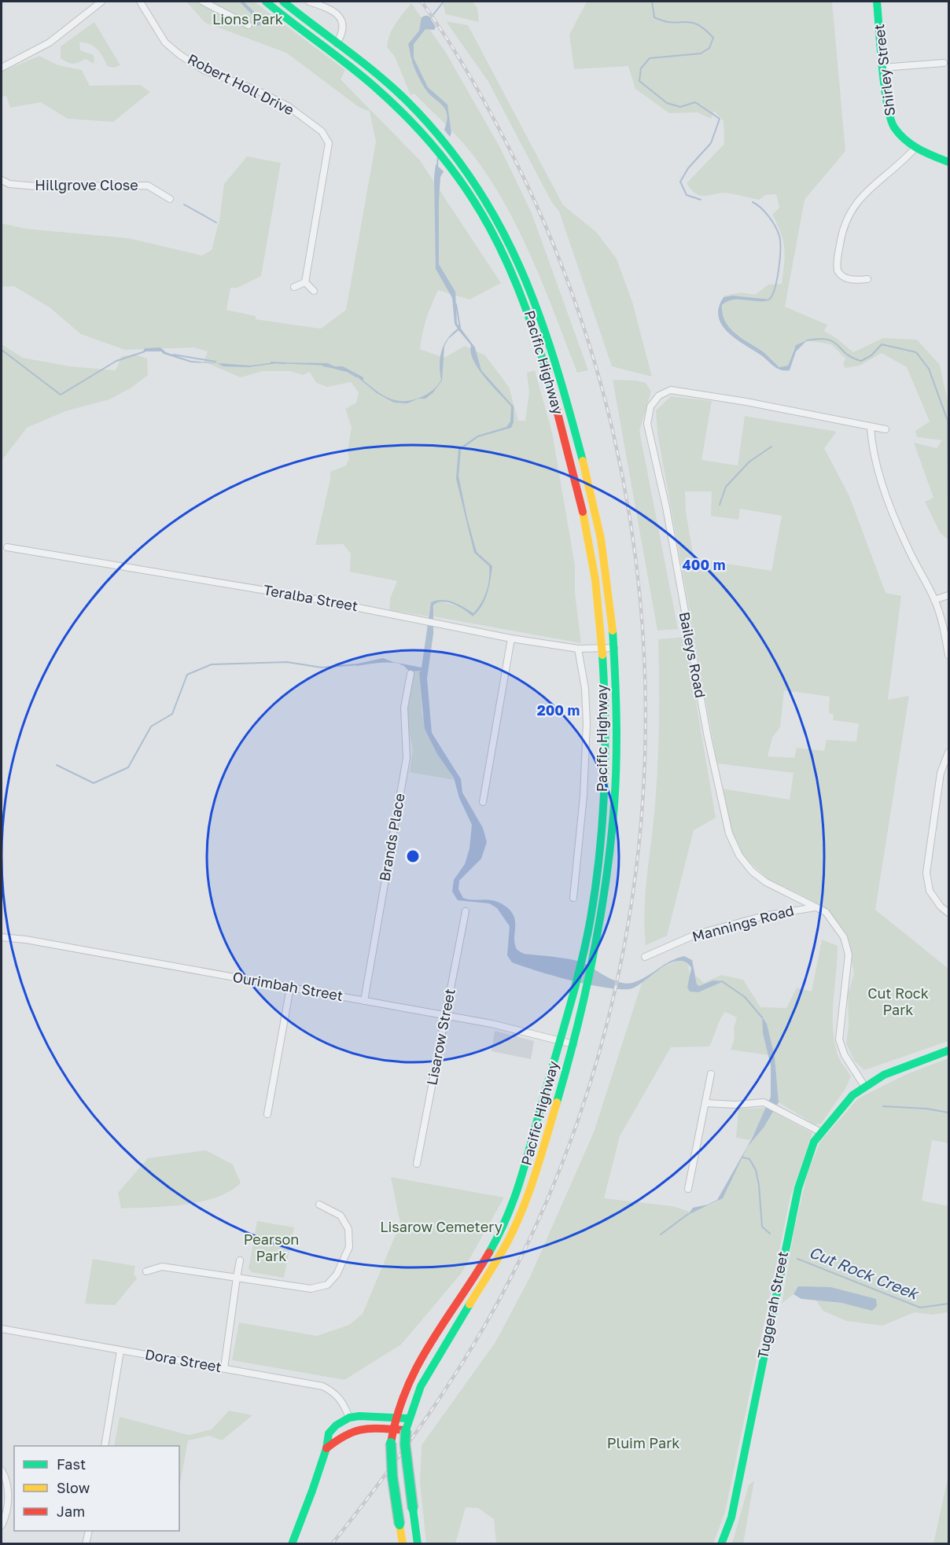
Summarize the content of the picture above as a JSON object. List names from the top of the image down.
{
  "streets": {
    "main road": ["Shirley Street", "Pacific Highway", "Tuggerah Street"],
    "street": [
      "Robert Holl Drive",
      "Hillgrove Close",
      "Teralba Street",
      "Baileys Road",
      "Brands Place",
      "Mannings Road",
      "Ourimbah Street",
      "Lisarow Street",
      "Dora Street"
    ]
  },
  "crossings": [
    ["Pacific Highway", "Teralba Street"],
    ["Pacific Highway", "Ourimbah Street"],
    ["Baileys Road", "Mannings Road"],
    ["Baileys Road", "Tuggerah Street"],
    ["Brands Place", "Ourimbah Street"],
    ["Ourimbah Street", "Lisarow Street"]
  ],
  "water": ["Cut Rock Creek"],
  "parks": [
    "Lions Park",
    "Cut Rock Park",
    "Lisarow Cemetery",
    "Pearson Park",
    "Pluim Park"
  ],
  "legend": ["Fast", "Slow", "Jam"],
  "rings": ["400 m", "200 m"]
}
